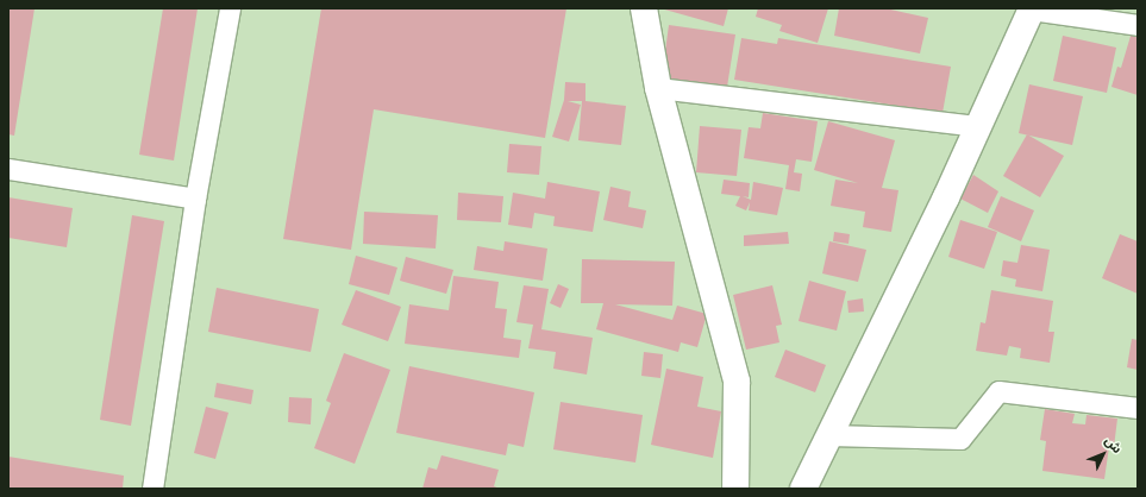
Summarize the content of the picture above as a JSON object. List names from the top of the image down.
{
  "north": "top right"
}
